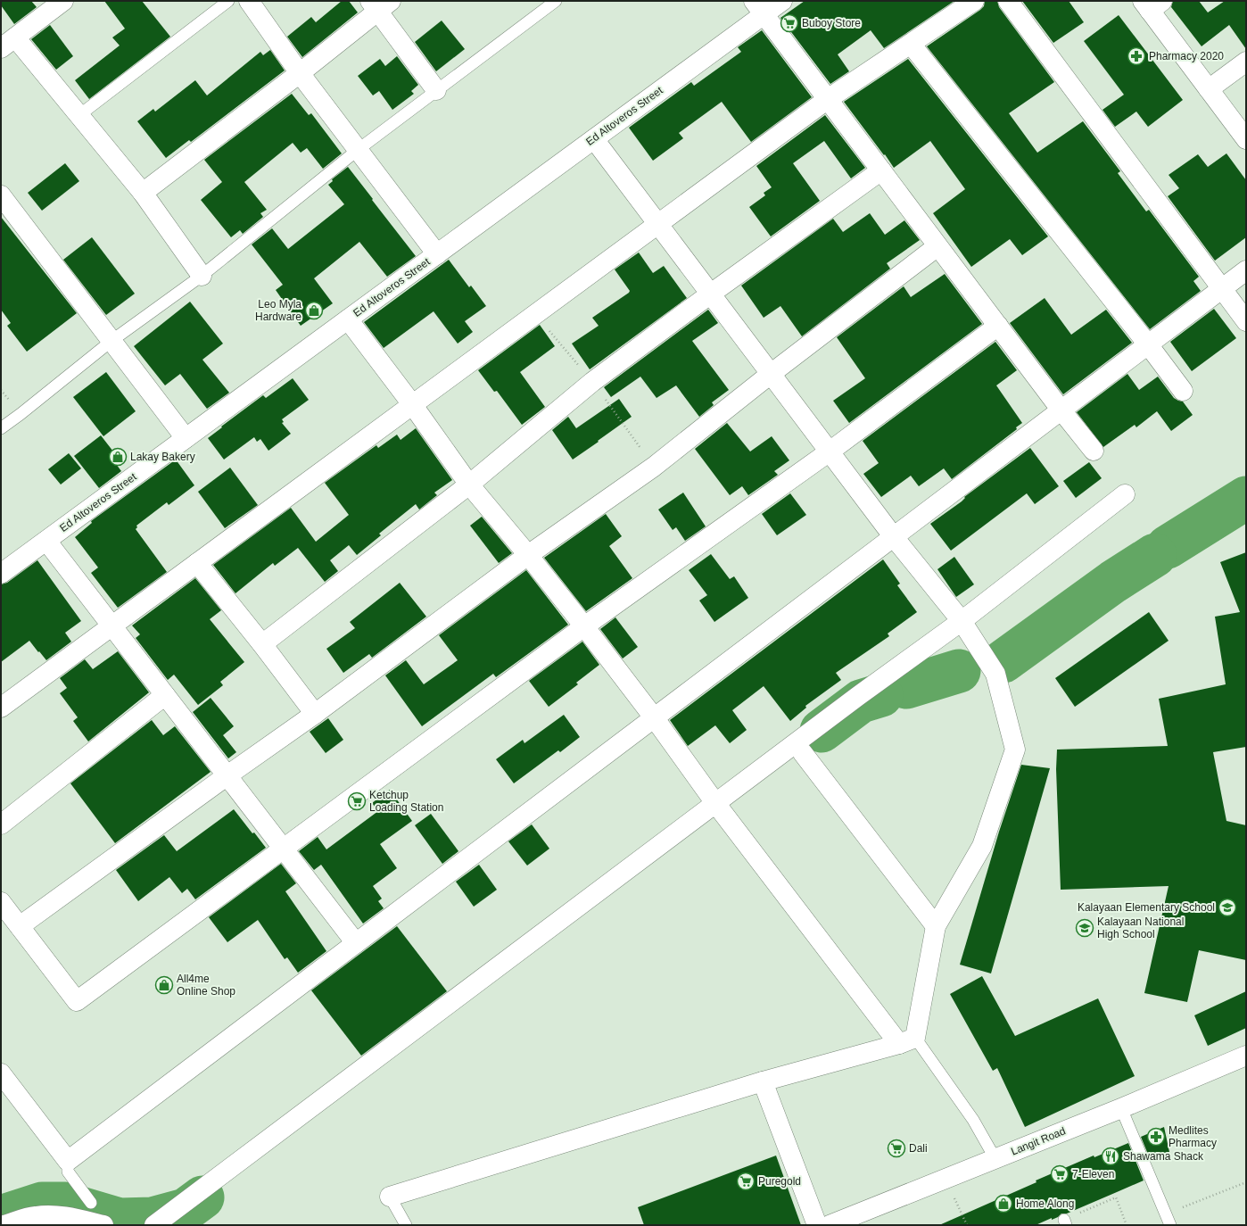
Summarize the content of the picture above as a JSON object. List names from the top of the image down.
{
  "streets": {
    "street": ["Ed Altoveros Street", "Langit Road"]
  },
  "places": {
    "supermarket": [
      "Buboy Store",
      "Ketchup Loading Station",
      "Dali",
      "7-Eleven",
      "Puregold"
    ],
    "pharmacy": ["Pharmacy 2020", "Medlites Pharmacy"],
    "shop": [
      "Leo Myla Hardware",
      "Lakay Bakery",
      "All4me Online Shop",
      "Home Along"
    ],
    "school or university": ["Kalayaan Elementary School", "Kalayaan National High School"],
    "restaurant": ["Shawama Shack"]
  }
}
